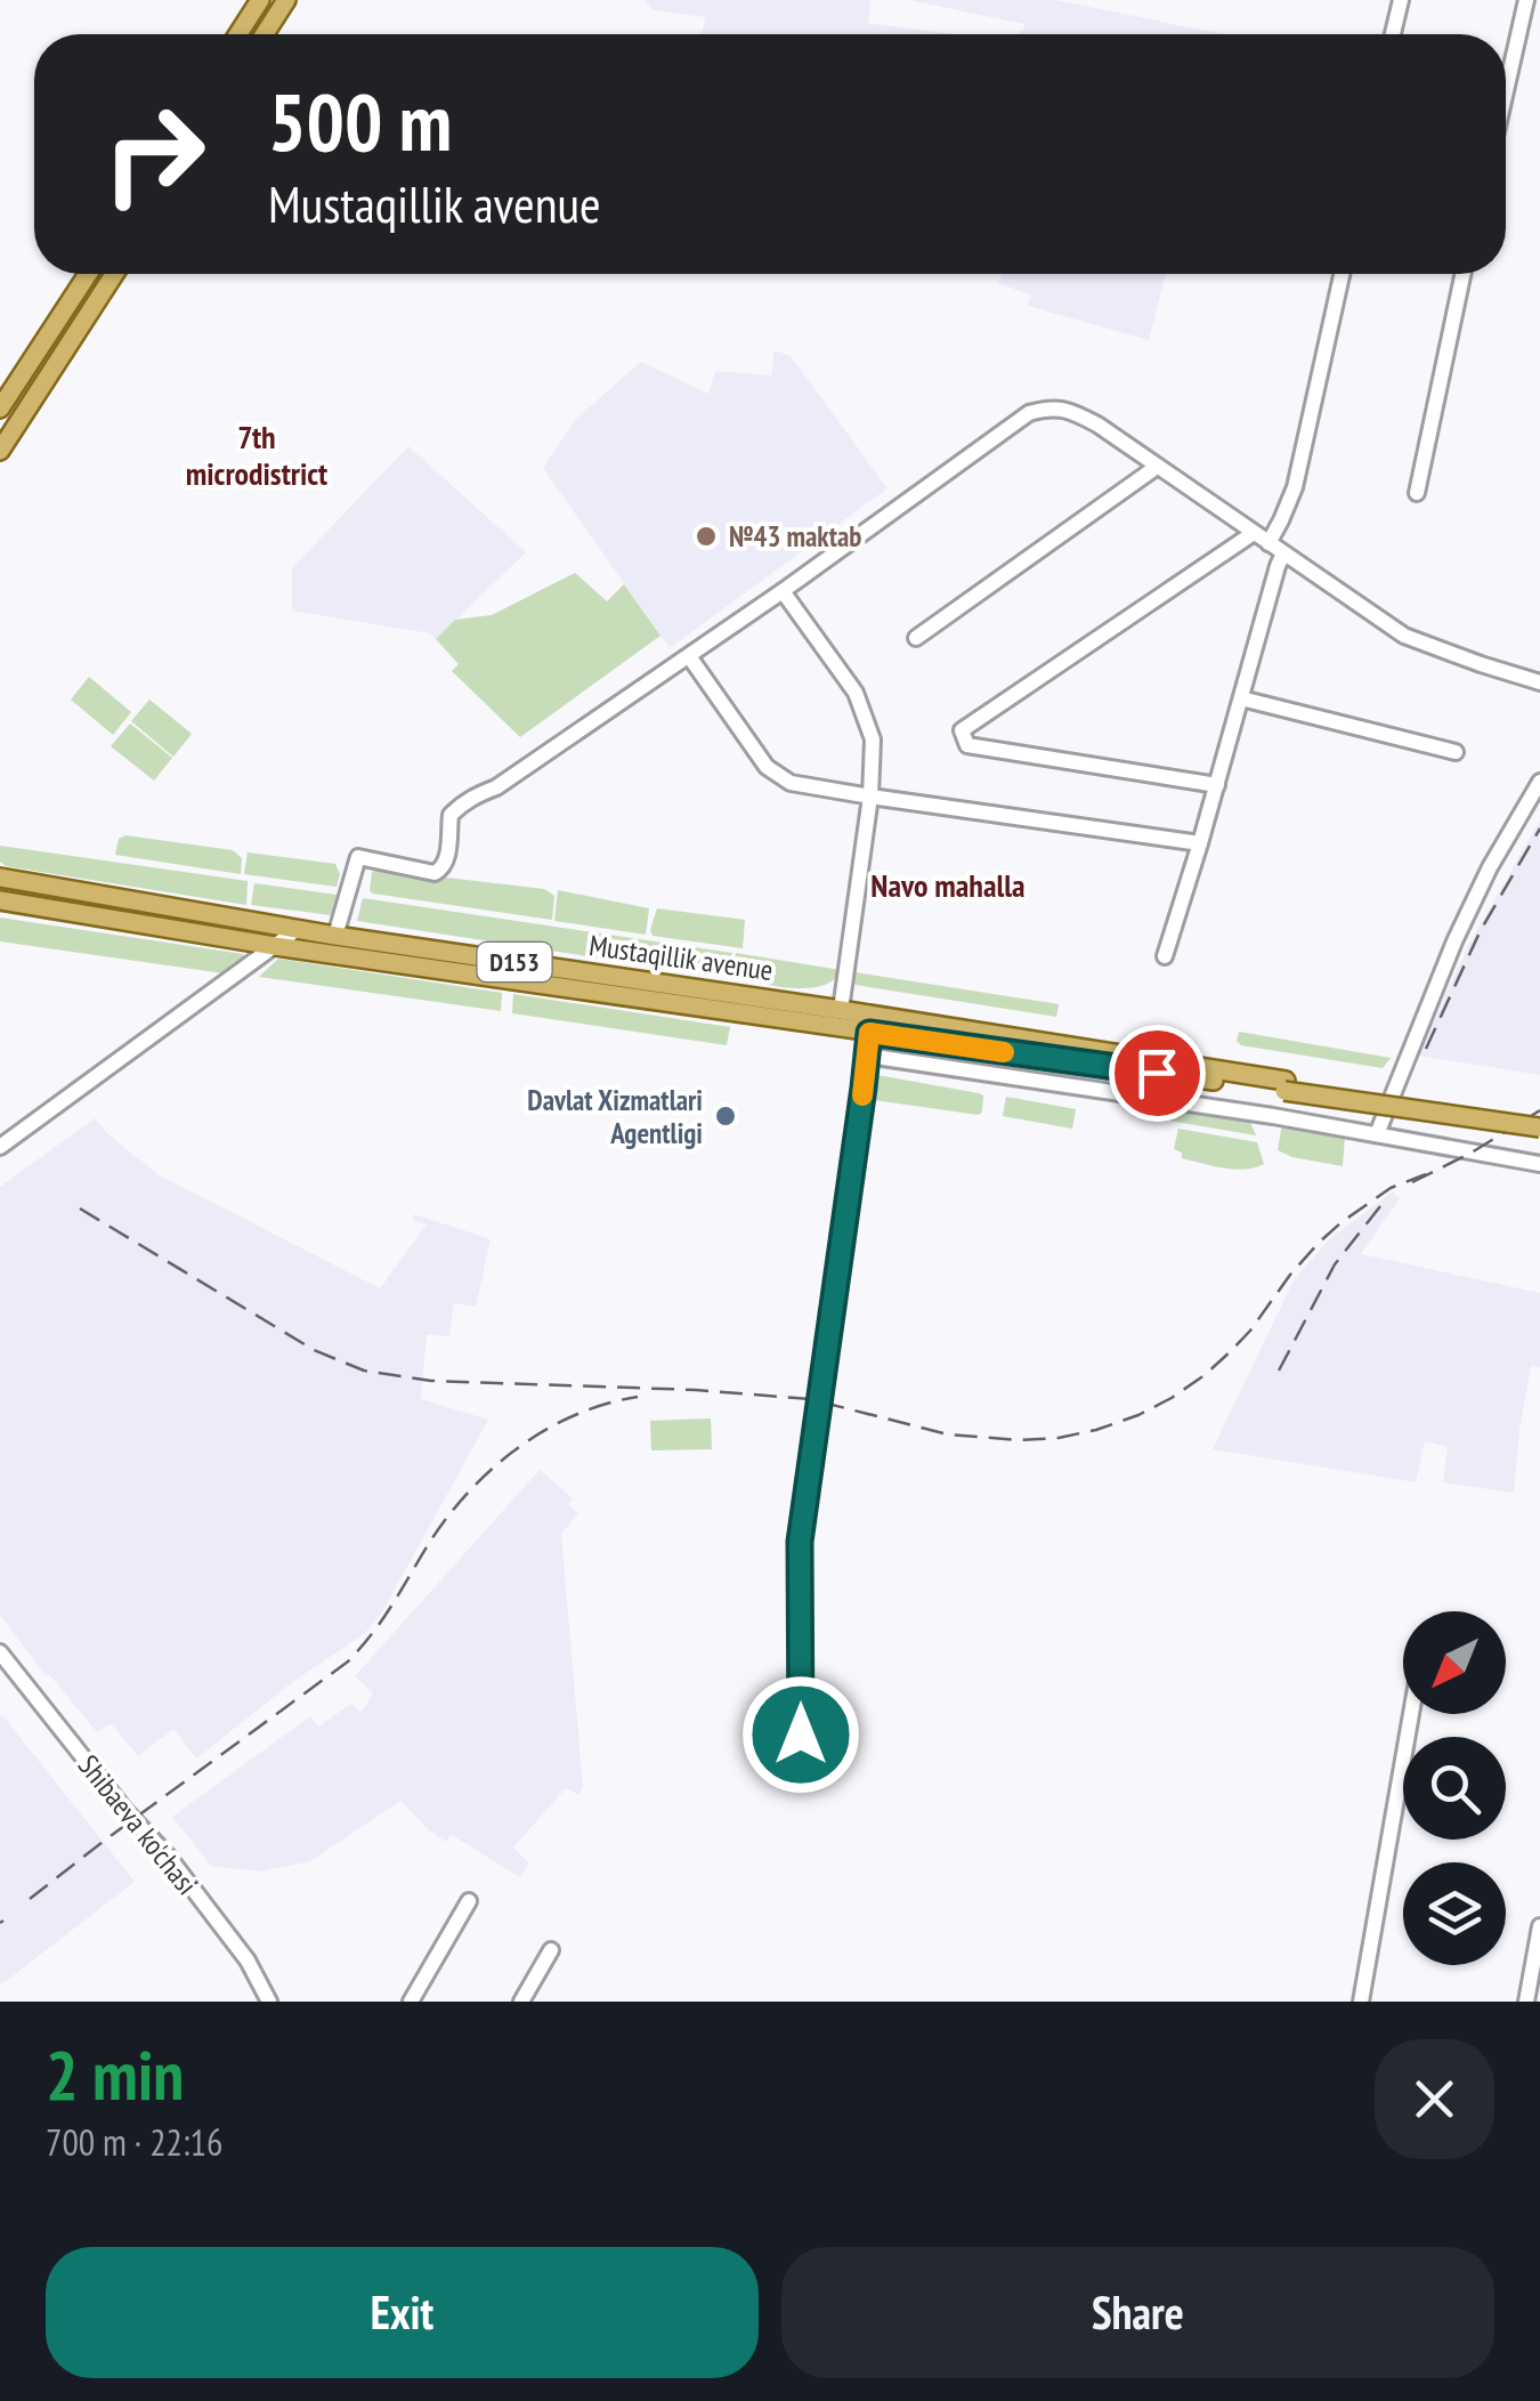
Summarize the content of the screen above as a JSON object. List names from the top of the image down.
{
  "streets": {
    "main road": ["Mustaqillik avenue", "D153"],
    "street": ["Shibaeva ko'chasi"]
  },
  "crossings": [
    ["Mustaqillik avenue", "D153"]
  ],
  "districts": ["7th microdistrict", "Navo mahalla"],
  "places": ["№43 maktab", "Davlat Xizmatlari Agentligi"],
  "north": "bottom left",
  "page": {
    "turn": ["500 m", "Mustaqillik avenue"],
    "heading": ["2 min", "700 m · 22:16"],
    "buttons": ["Exit", "Share"]
  }
}
